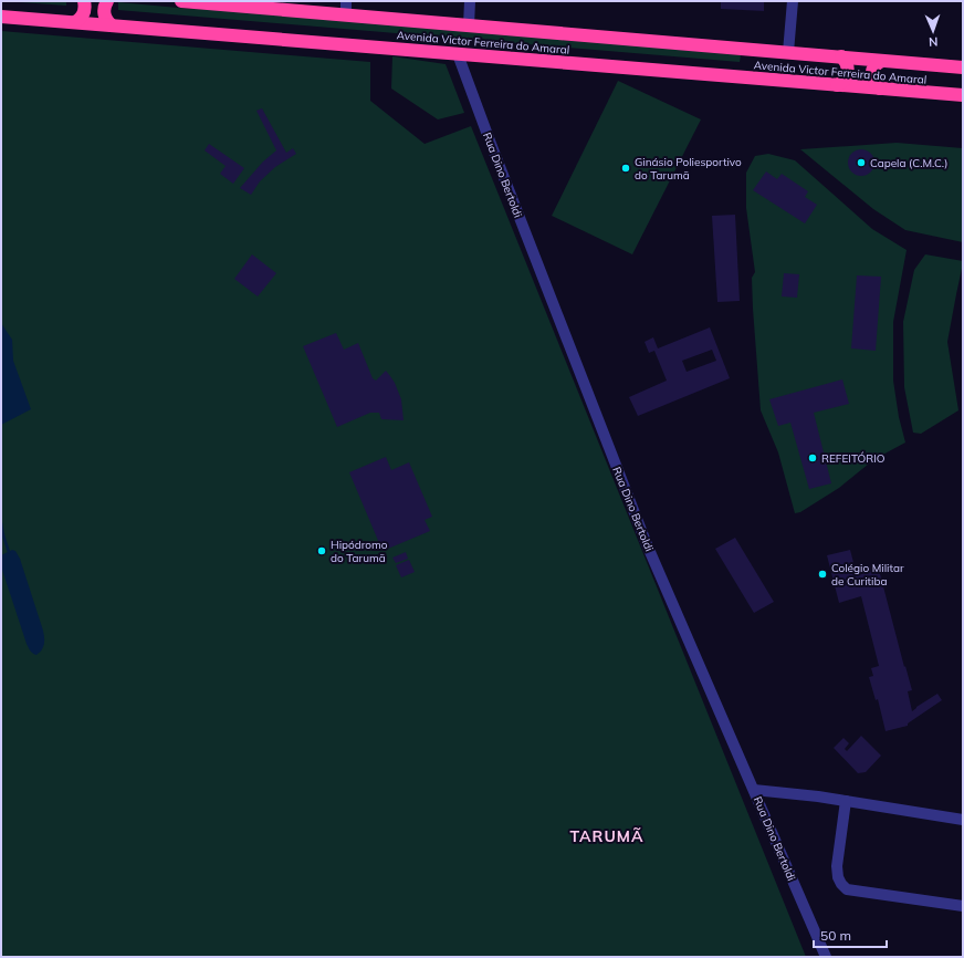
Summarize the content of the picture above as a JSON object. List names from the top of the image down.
{
  "streets": {
    "highway": ["Avenida Victor Ferreira do Amaral"],
    "street": ["Rua Dino Bertoldi"]
  },
  "crossings": [
    ["Avenida Victor Ferreira do Amaral", "Rua Dino Bertoldi"]
  ],
  "districts": ["TARUMÃ"],
  "places": [
    "Capela (C.M.C.)",
    "Ginásio Poliesportivo do Tarumã",
    "REFEITÓRIO",
    "Hipódromo do Tarumã",
    "Colégio Militar de Curitiba"
  ],
  "scale_bar": "50 m",
  "north": "bottom"
}
